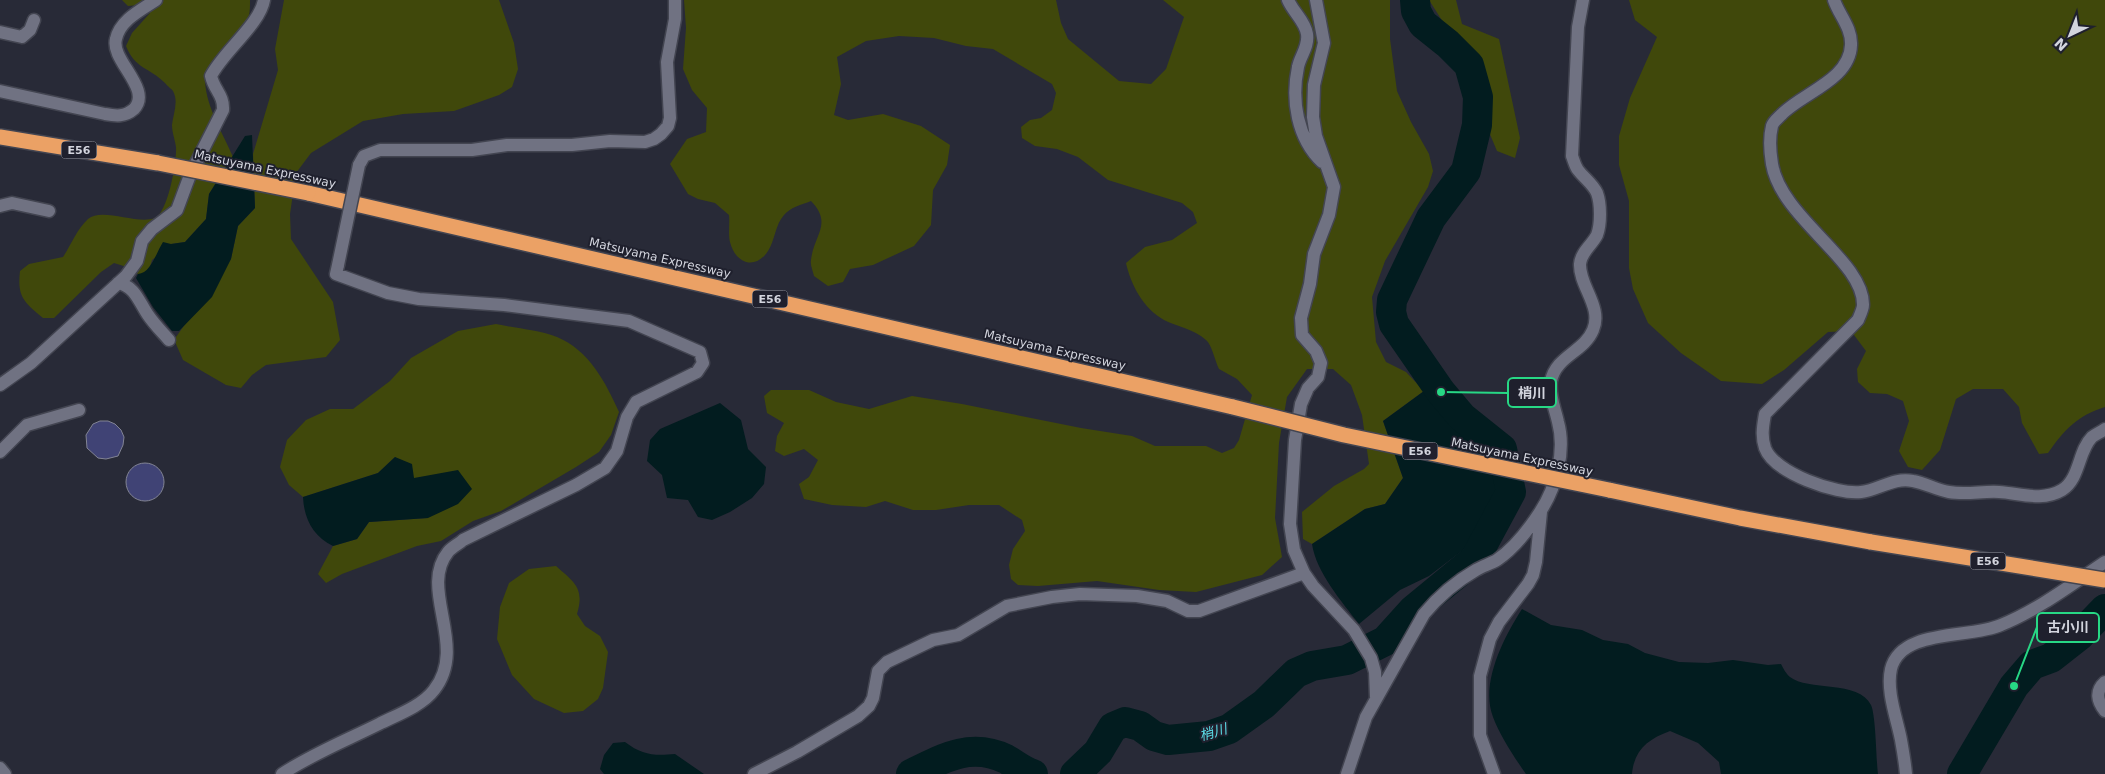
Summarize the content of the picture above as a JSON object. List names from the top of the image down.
{
  "streets": {
    "highway": ["E56", "Matsuyama Expressway"]
  },
  "water": ["梢川"],
  "places": ["梢川", "古小川"],
  "north": "bottom left"
}
